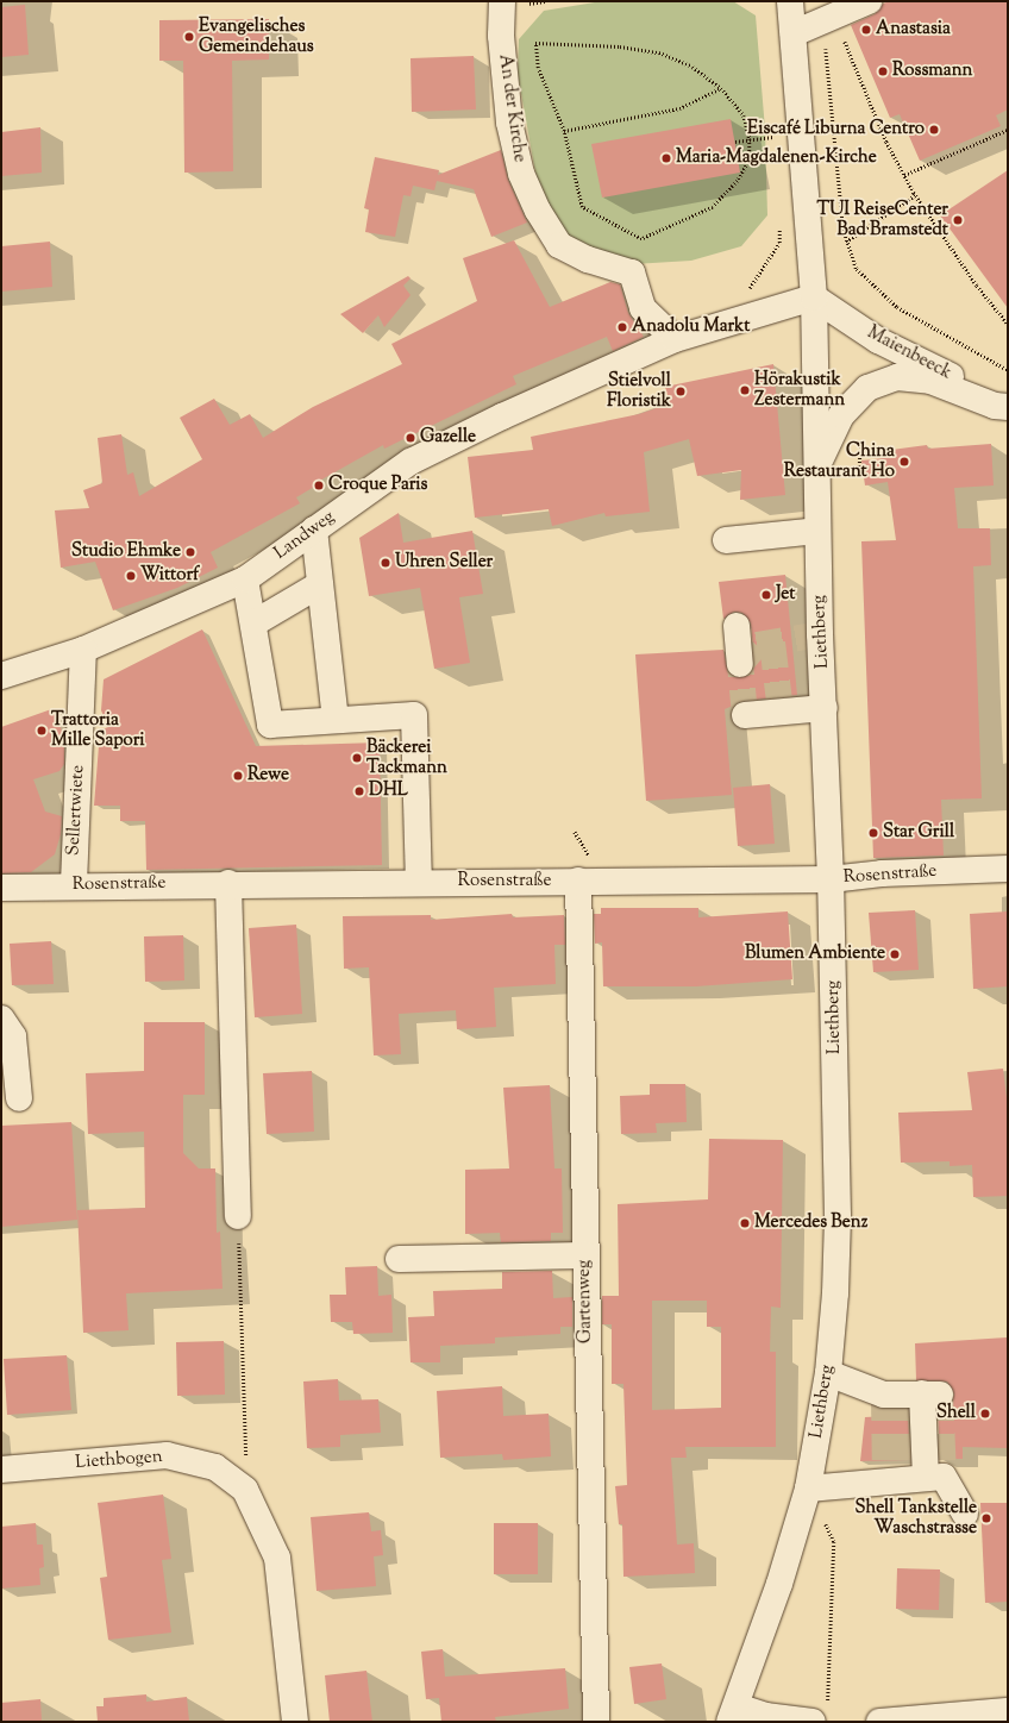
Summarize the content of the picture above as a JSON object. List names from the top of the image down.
{
  "streets": {
    "street": [
      "An der Kirche",
      "Maienbeeck",
      "Landweg",
      "Liethberg",
      "Sellertwiete",
      "Rosenstraße",
      "Gartenweg",
      "Liethbogen"
    ]
  },
  "crossings": [
    ["An der Kirche", "Landweg"],
    ["Maienbeeck", "Landweg"],
    ["Maienbeeck", "Liethberg"],
    ["Landweg", "Liethberg"],
    ["Landweg", "Sellertwiete"],
    ["Liethberg", "Rosenstraße"],
    ["Sellertwiete", "Rosenstraße"],
    ["Rosenstraße", "Gartenweg"]
  ],
  "places": [
    "Anastasia",
    "Evangelisches Gemeindehaus",
    "Rossmann",
    "Eiscafé Liburna Centro",
    "Maria-Magdalenen-Kirche",
    "TUI ReiseCenter Bad Bramstedt",
    "Anadolu Markt",
    "Hörakustik Zestermann",
    "Stielvoll Floristik",
    "Gazelle",
    "China Restaurant Ho",
    "Croque Paris",
    "Studio Ehmke",
    "Uhren Seller",
    "Wittorf",
    "Jet",
    "Trattoria Mille Sapori",
    "Bäckerei Tackmann",
    "Rewe",
    "DHL",
    "Star Grill",
    "Blumen Ambiente",
    "Mercedes Benz",
    "Shell",
    "Shell Tankstelle Waschstrasse"
  ]
}
